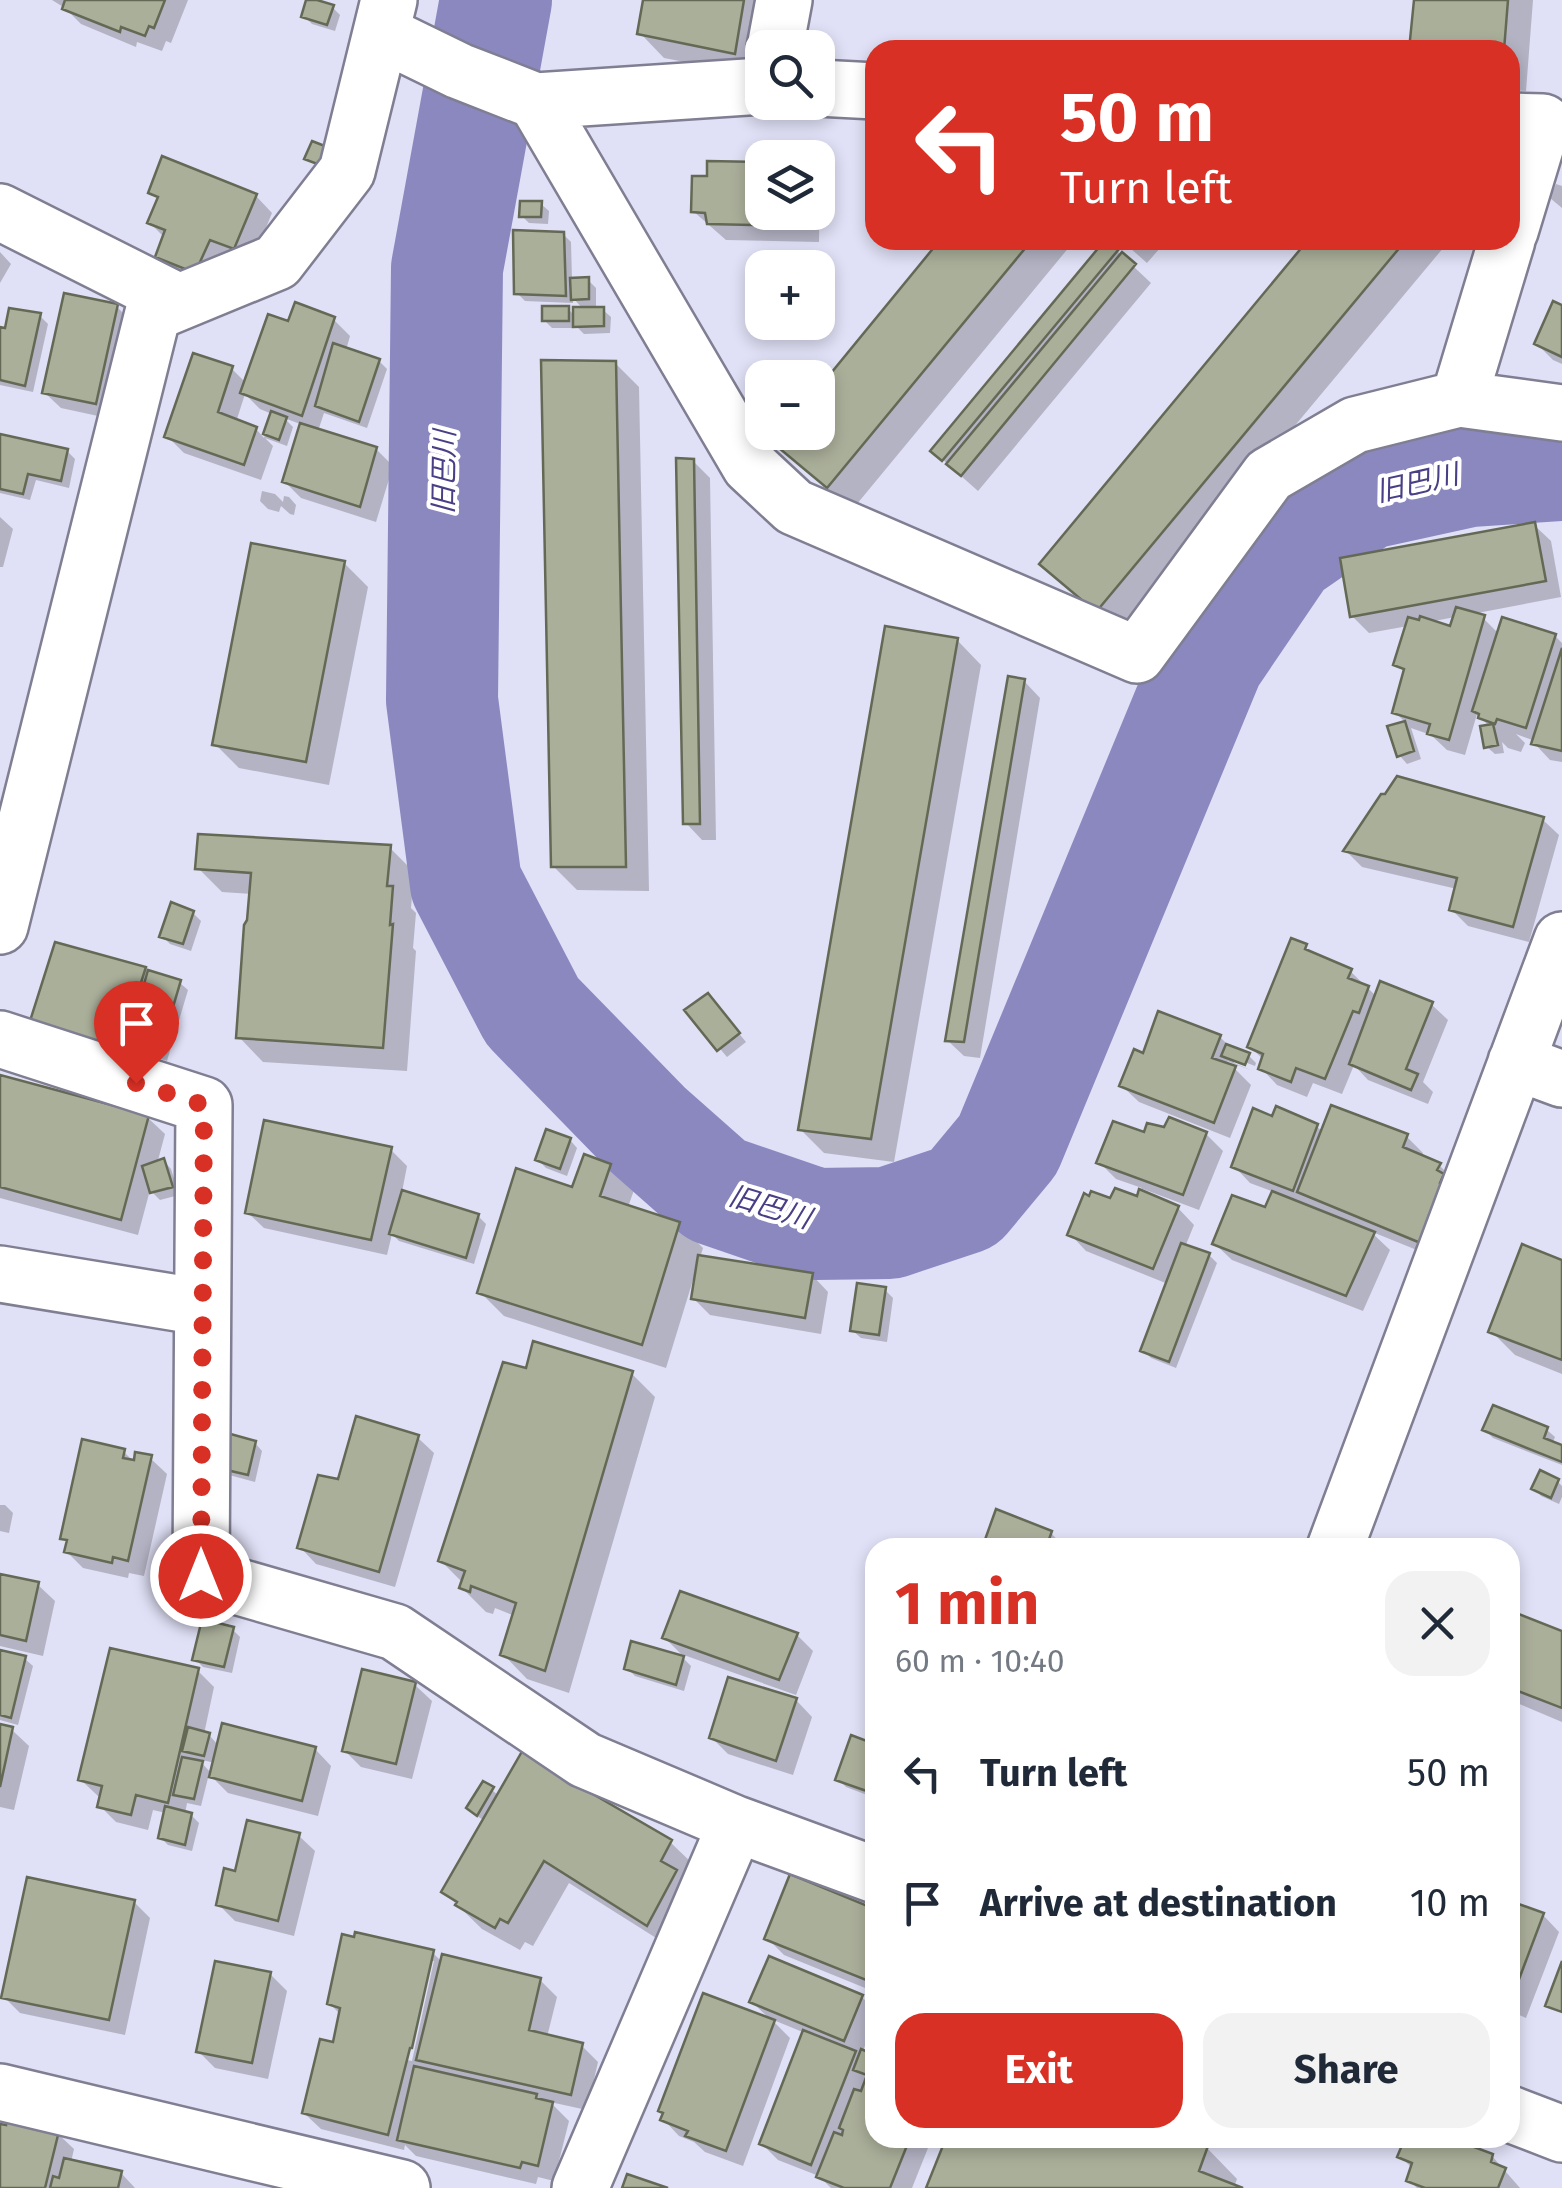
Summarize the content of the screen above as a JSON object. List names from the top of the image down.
{
  "water": ["旧巴川"],
  "page": {
    "map_buttons": ["+", "−"],
    "turn": ["50 m", "Turn left"],
    "heading": ["1 min", "60 m · 10:40"],
    "list": [
      {
        "name": "Turn left",
        "value": "50 m"
      },
      {
        "name": "Arrive at destination",
        "value": "10 m"
      }
    ],
    "buttons": ["Exit", "Share"]
  }
}
